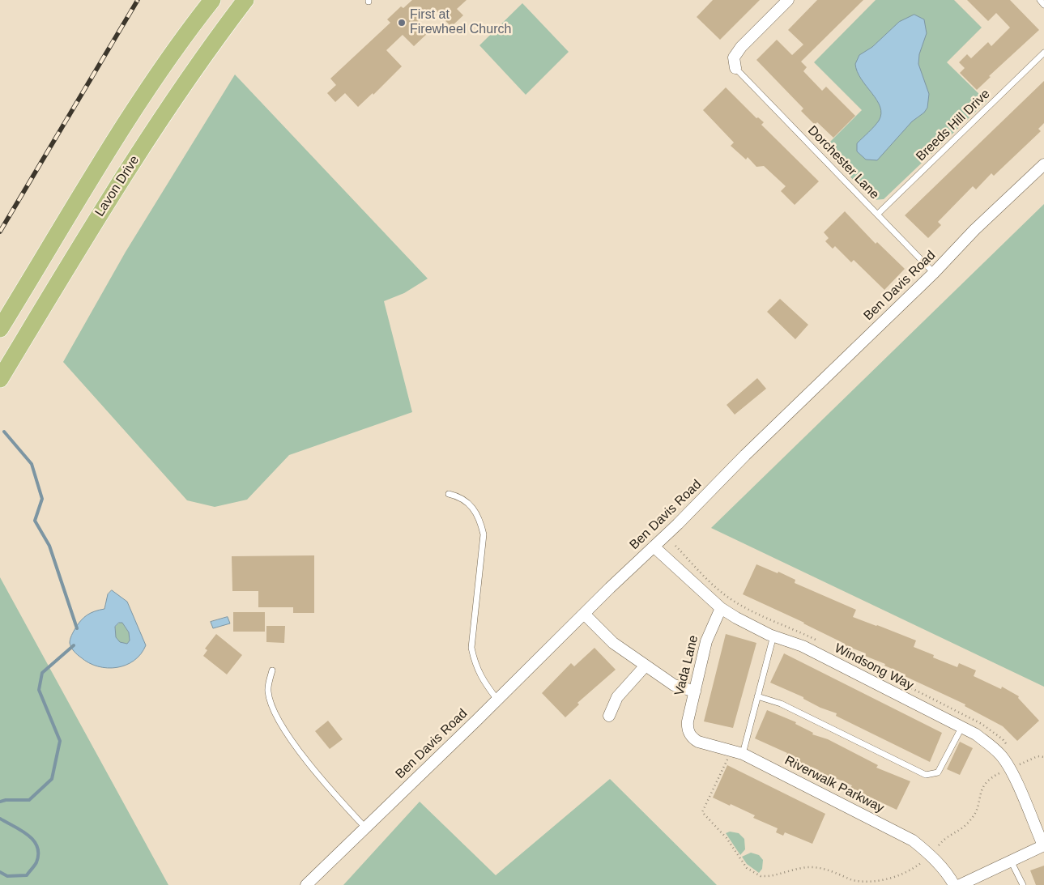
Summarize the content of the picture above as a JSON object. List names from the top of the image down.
{
  "streets": {
    "main road": ["Lavon Drive"],
    "street": [
      "Ben Davis Road",
      "Vada Lane",
      "Windsong Way",
      "Riverwalk Parkway"
    ],
    "lane": ["Breeds Hill Drive", "Dorchester Lane"]
  },
  "crossings": [
    ["Breeds Hill Drive", "Dorchester Lane"],
    ["Dorchester Lane", "Ben Davis Road"],
    ["Ben Davis Road", "Windsong Way"],
    ["Vada Lane", "Windsong Way"],
    ["Vada Lane", "Riverwalk Parkway"]
  ],
  "places": ["First at Firewheel Church"]
}
